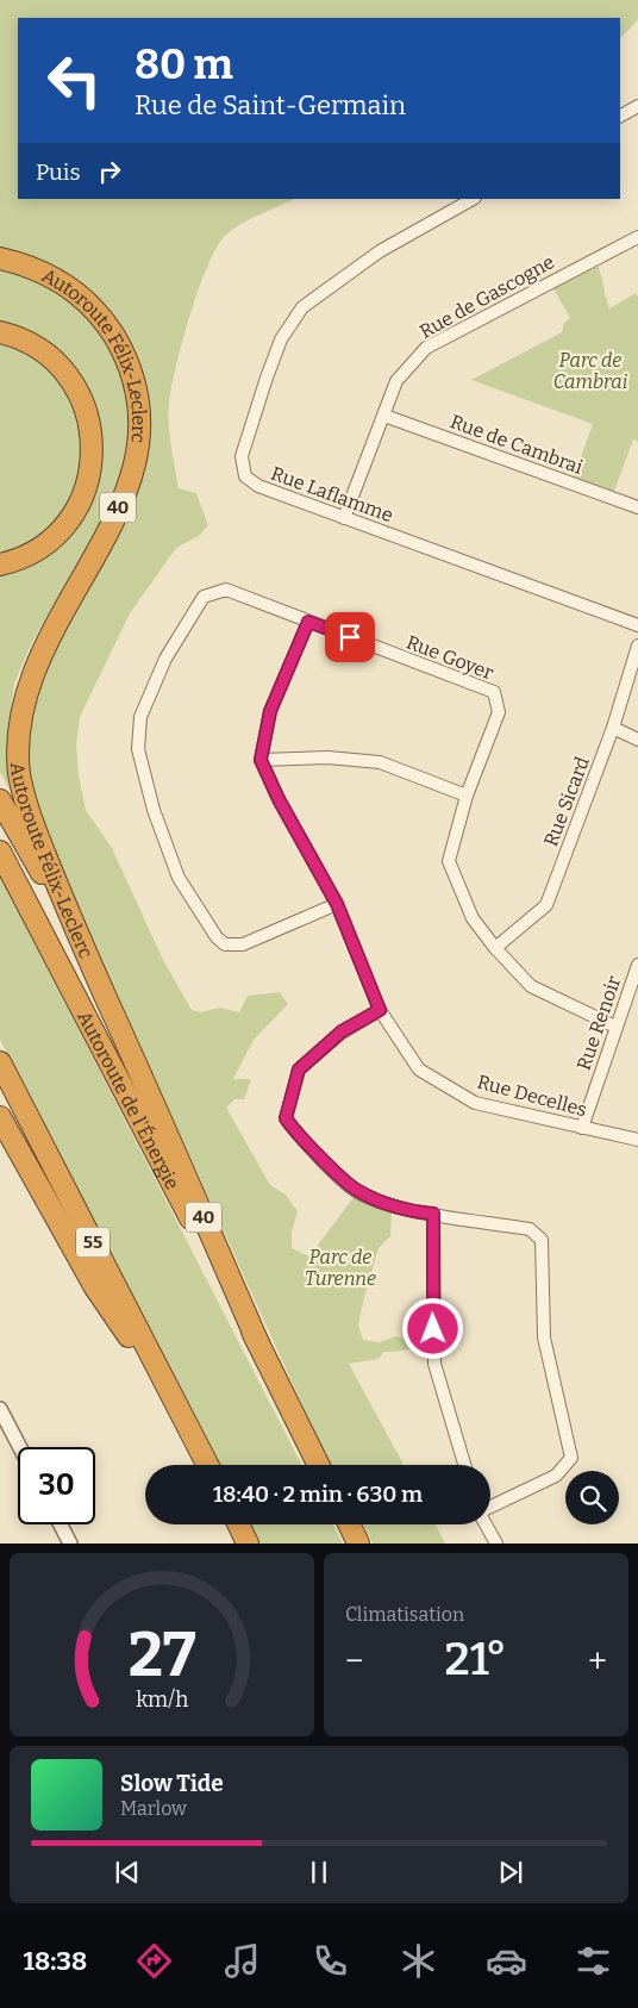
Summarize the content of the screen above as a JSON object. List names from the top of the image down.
{
  "streets": {
    "highway": [
      "Autoroute Félix-Leclerc",
      "40",
      "Autoroute de l'Énergie",
      "55"
    ],
    "street": [
      "Rue de Gascogne",
      "Rue de Cambrai",
      "Rue Laflamme",
      "Rue Goyer",
      "Rue Sicard",
      "Rue Renoir",
      "Rue Decelles"
    ]
  },
  "crossings": [
    ["Rue de Gascogne", "Rue de Cambrai"],
    ["Rue de Gascogne", "Rue Laflamme"],
    ["Autoroute Félix-Leclerc", "Autoroute de l'Énergie"],
    ["Rue Goyer", "Rue Sicard"],
    ["Rue Goyer", "Rue Renoir"],
    ["Rue Goyer", "Rue Decelles"],
    ["Rue Renoir", "Rue Decelles"]
  ],
  "parks": ["Parc de Cambrai", "Parc de Turenne"],
  "page": {
    "turn": ["80 m", "Rue de Saint-Germain"],
    "then": "Puis",
    "limit": "30",
    "trip": "18:40 · 2 min · 630 m",
    "tile": "Climatisation",
    "heat": ["−", "21°", "+"],
    "song": ["Slow Tide", "Marlow"],
    "tabs": "18:38",
    "gauge": ["27", "km/h"]
  }
}
